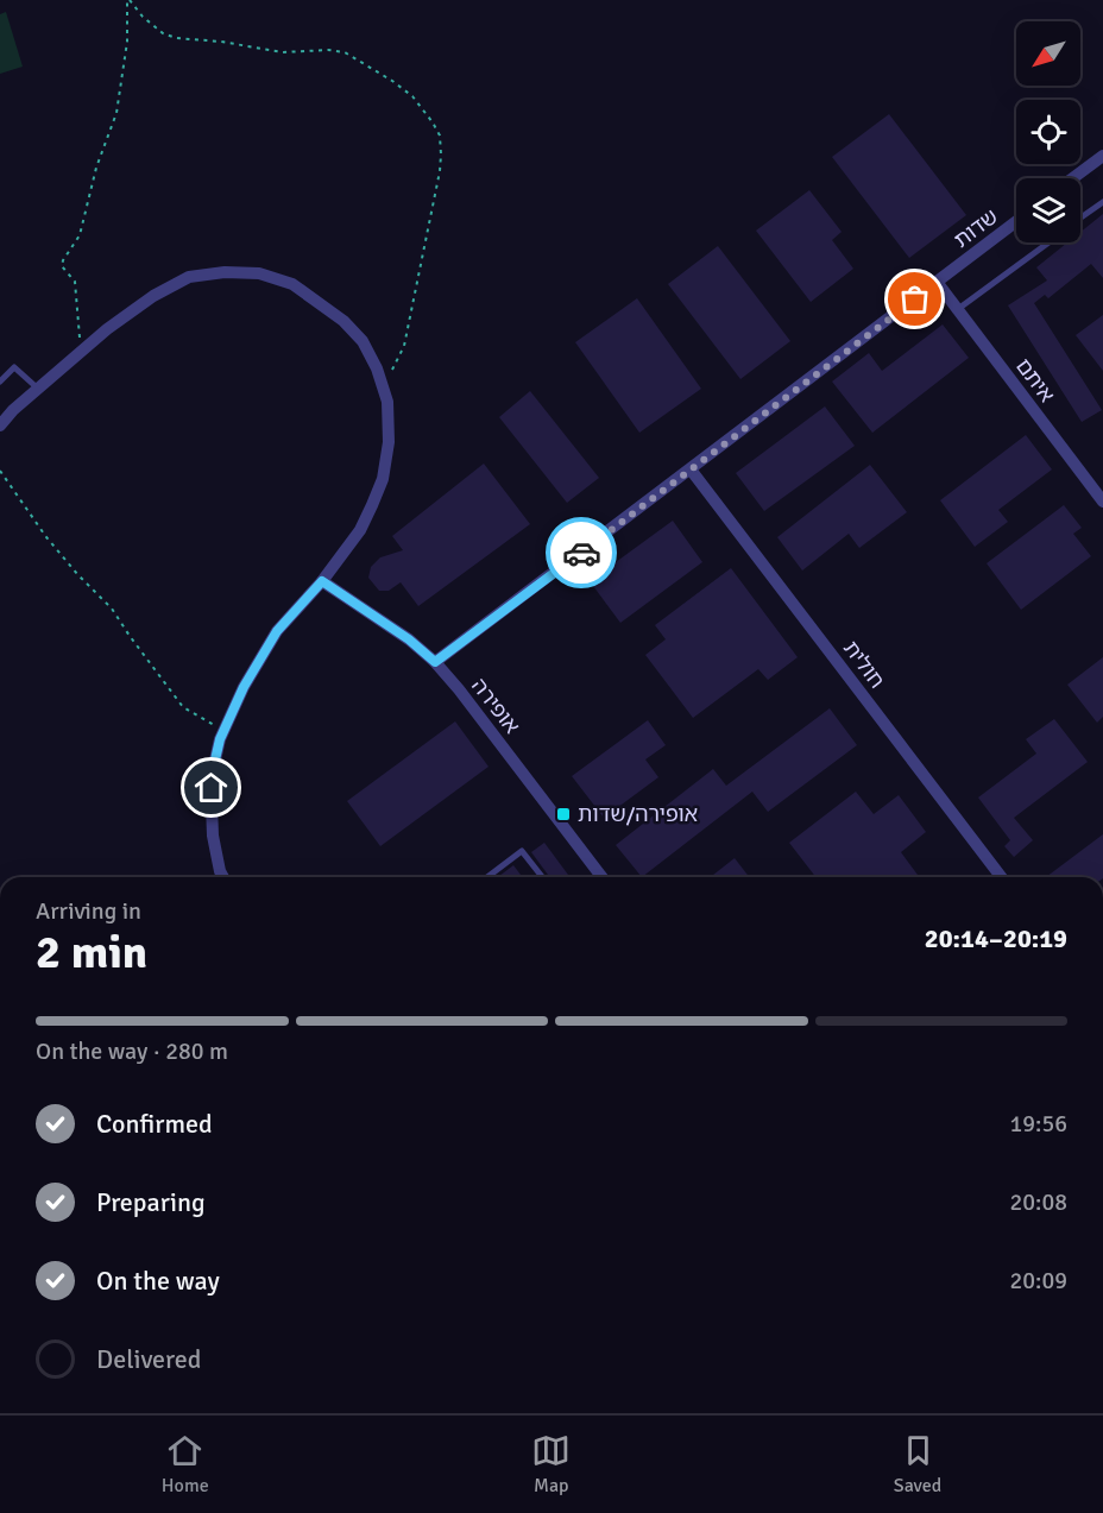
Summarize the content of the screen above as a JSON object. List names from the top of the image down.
{
  "streets": {
    "street": [
      "שדות",
      "איתם",
      "חולית",
      "אופירה"
    ]
  },
  "crossings": [
    ["שדות", "איתם"],
    ["שדות", "חולית"],
    ["שדות", "אופירה"]
  ],
  "places": {
    "transit": ["אופירה/שדות"]
  },
  "north": "bottom left",
  "page": {
    "heading": ["2 min", "Arriving in", "20:14–20:19"],
    "bar": "On the way · 280 m",
    "list": [
      ["Confirmed", "19:56"],
      ["Preparing", "20:08"],
      ["On the way", "20:09"],
      "Delivered"
    ],
    "tabs": ["Home", "Map", "Saved"]
  }
}
